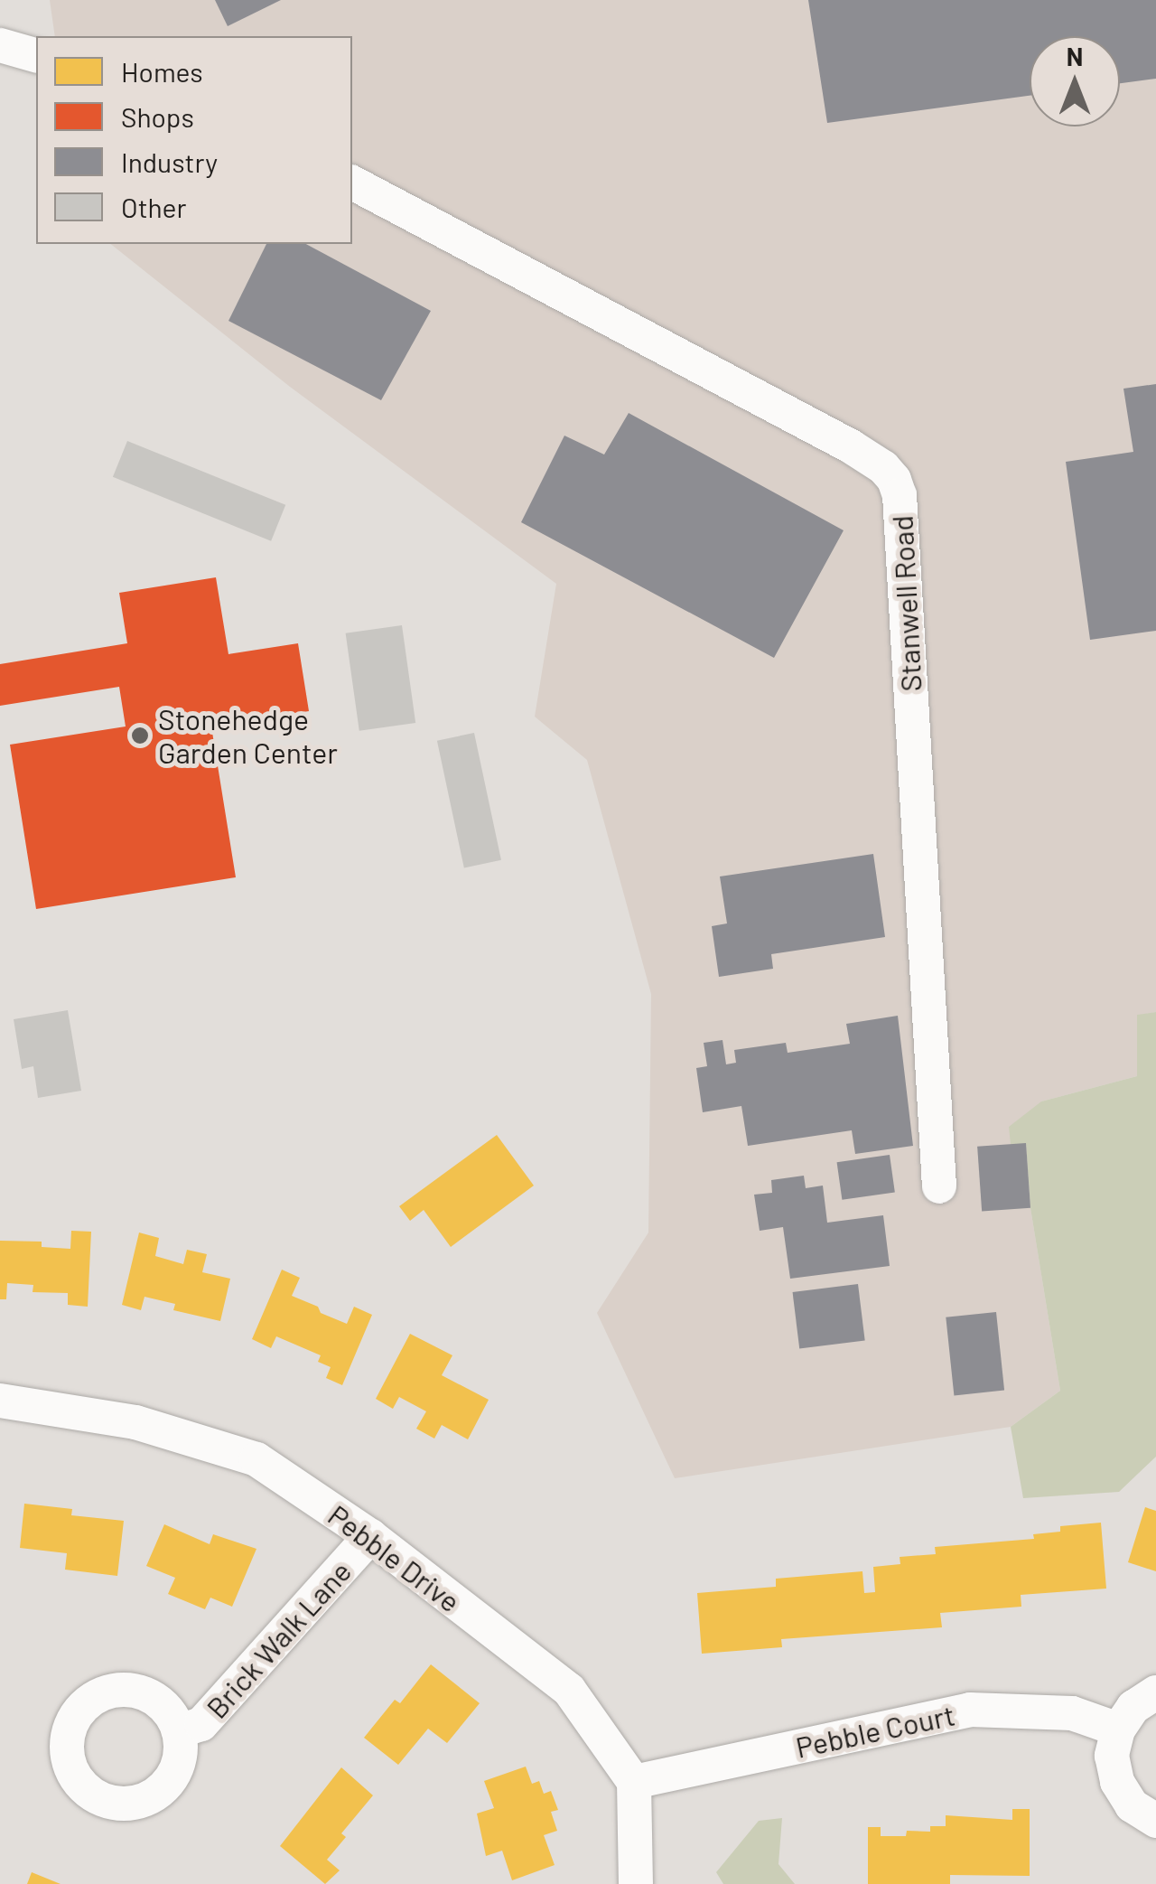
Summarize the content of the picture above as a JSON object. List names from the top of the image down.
{
  "streets": {
    "street": [
      "Stanwell Road",
      "Pebble Drive",
      "Brick Walk Lane",
      "Pebble Court"
    ]
  },
  "crossings": [
    ["Pebble Drive", "Brick Walk Lane"],
    ["Pebble Drive", "Pebble Court"]
  ],
  "places": ["Stonehedge Garden Center"],
  "legend": [
    "Homes",
    "Shops",
    "Industry",
    "Other"
  ],
  "north": "top"
}
